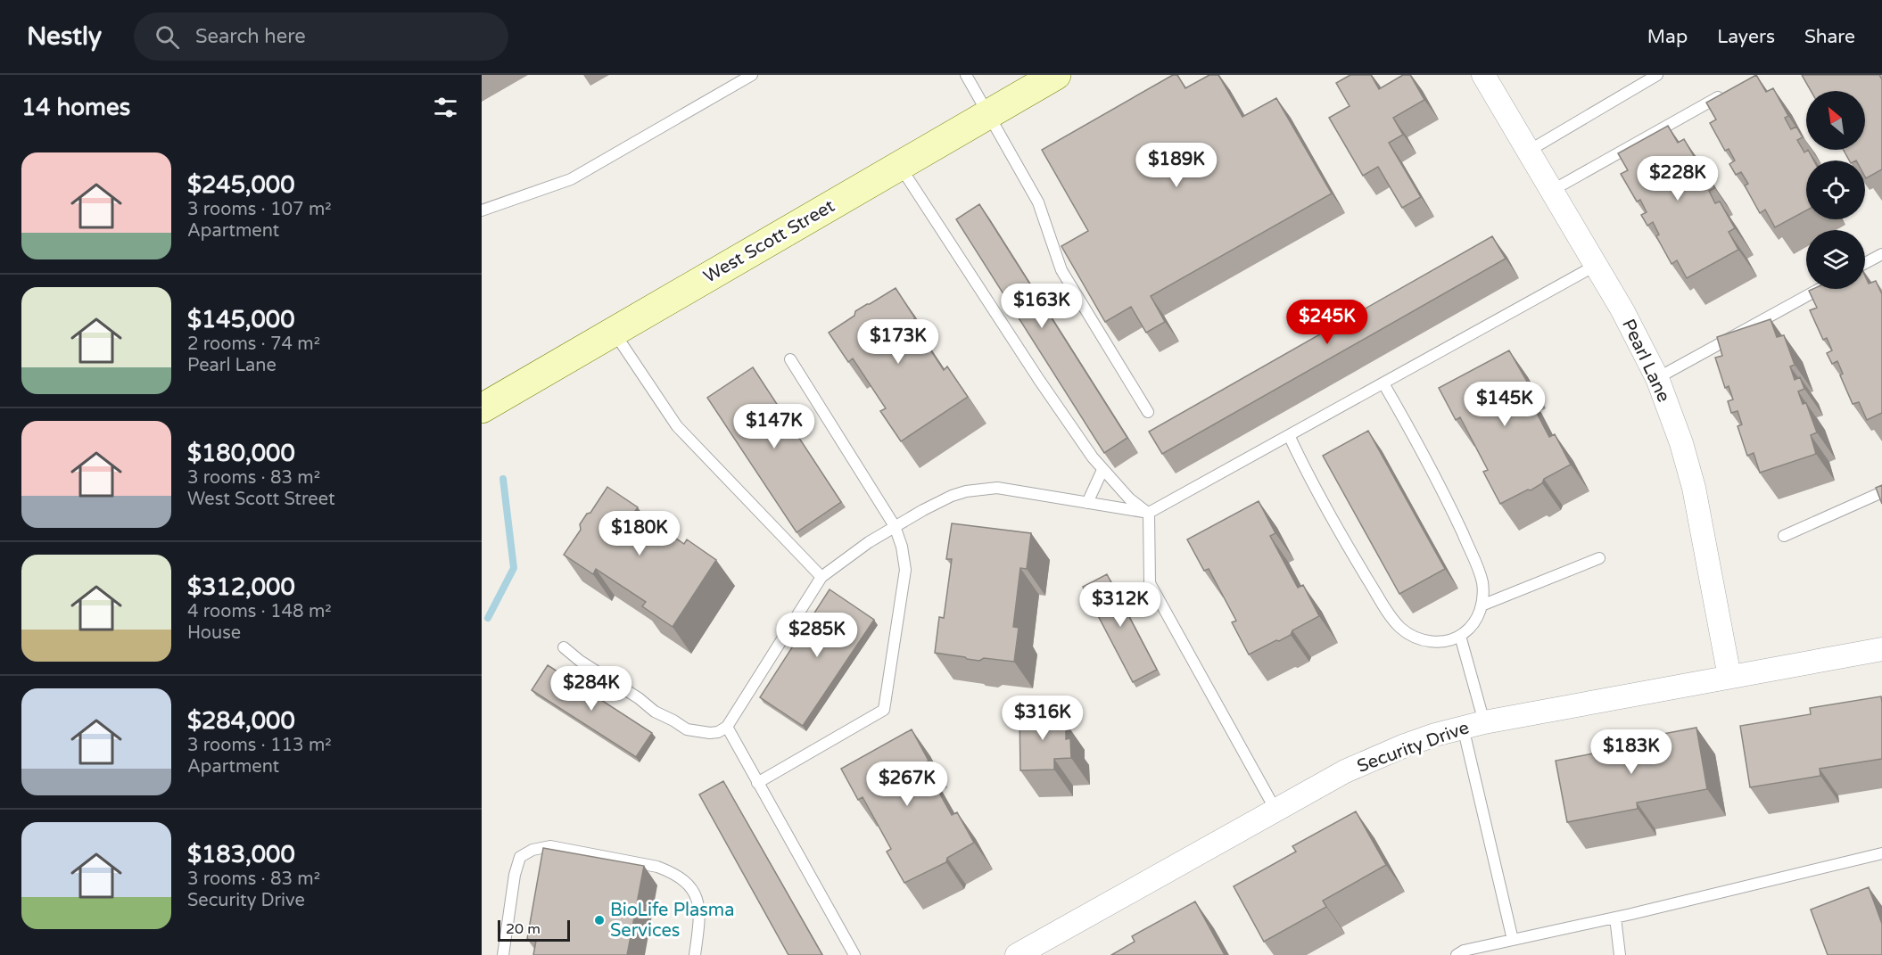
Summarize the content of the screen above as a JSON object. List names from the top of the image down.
{
  "streets": {
    "main road": ["West Scott Street"],
    "street": ["Pearl Lane", "Security Drive"]
  },
  "crossings": [
    ["Pearl Lane", "Security Drive"]
  ],
  "places": ["BioLife Plasma Services"],
  "scale_bar": "20 m",
  "north": "top left",
  "page": {
    "header": "Nestly",
    "search": "Search here",
    "nav": ["Map", "Layers", "Share"],
    "heading": "14 homes",
    "list": [
      {
        "name": "$245,000",
        "note": "3 rooms · 107 m² · Apartment"
      },
      {
        "name": "$145,000",
        "note": "2 rooms · 74 m² · Pearl Lane"
      },
      {
        "name": "$180,000",
        "note": "3 rooms · 83 m² · West Scott Street"
      },
      {
        "name": "$312,000",
        "note": "4 rooms · 148 m² · House"
      },
      {
        "name": "$284,000",
        "note": "3 rooms · 113 m² · Apartment"
      },
      {
        "name": "$183,000",
        "note": "3 rooms · 83 m² · Security Drive"
      }
    ],
    "price": [
      "$189K",
      "$228K",
      "$163K",
      "$245K",
      "$173K",
      "$145K",
      "$147K",
      "$180K",
      "$312K",
      "$285K",
      "$284K",
      "$316K",
      "$183K",
      "$267K"
    ],
    "scale": "20 m"
  }
}
